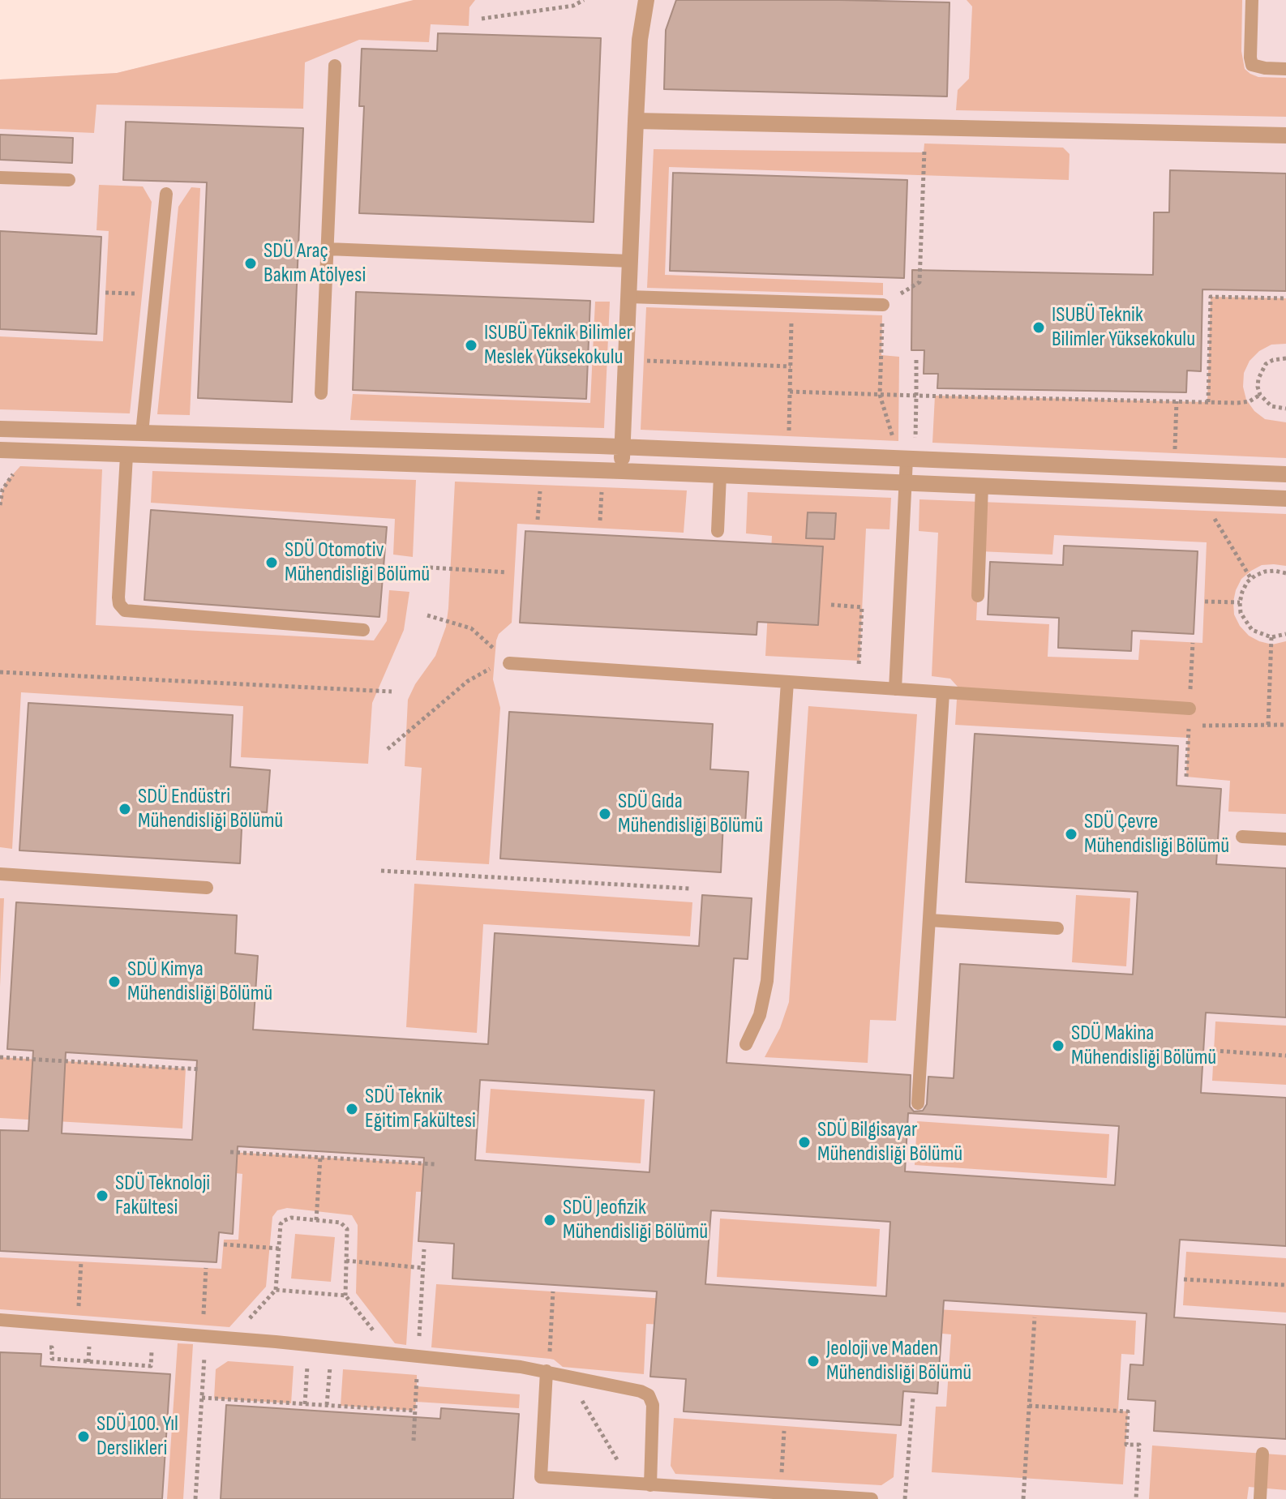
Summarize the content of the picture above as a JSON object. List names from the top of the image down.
{
  "places": [
    "SDÜ Araç Bakım Atölyesi",
    "ISUBÜ Teknik Bilimler Yüksekokulu",
    "ISUBÜ Teknik Bilimler Meslek Yüksekokulu",
    "SDÜ Otomotiv Mühendisliği Bölümü",
    "SDÜ Endüstri Mühendisliği Bölümü",
    "SDÜ Gıda Mühendisliği Bölümü",
    "SDÜ Çevre Mühendisliği Bölümü",
    "SDÜ Kimya Mühendisliği Bölümü",
    "SDÜ Makina Mühendisliği Bölümü",
    "SDÜ Teknik Eğitim Fakültesi",
    "SDÜ Bilgisayar Mühendisliği Bölümü",
    "SDÜ Teknoloji Fakültesi",
    "SDÜ Jeofizik Mühendisliği Bölümü",
    "Jeoloji ve Maden Mühendisliği Bölümü",
    "SDÜ 100. Yıl Derslikleri"
  ]
}
